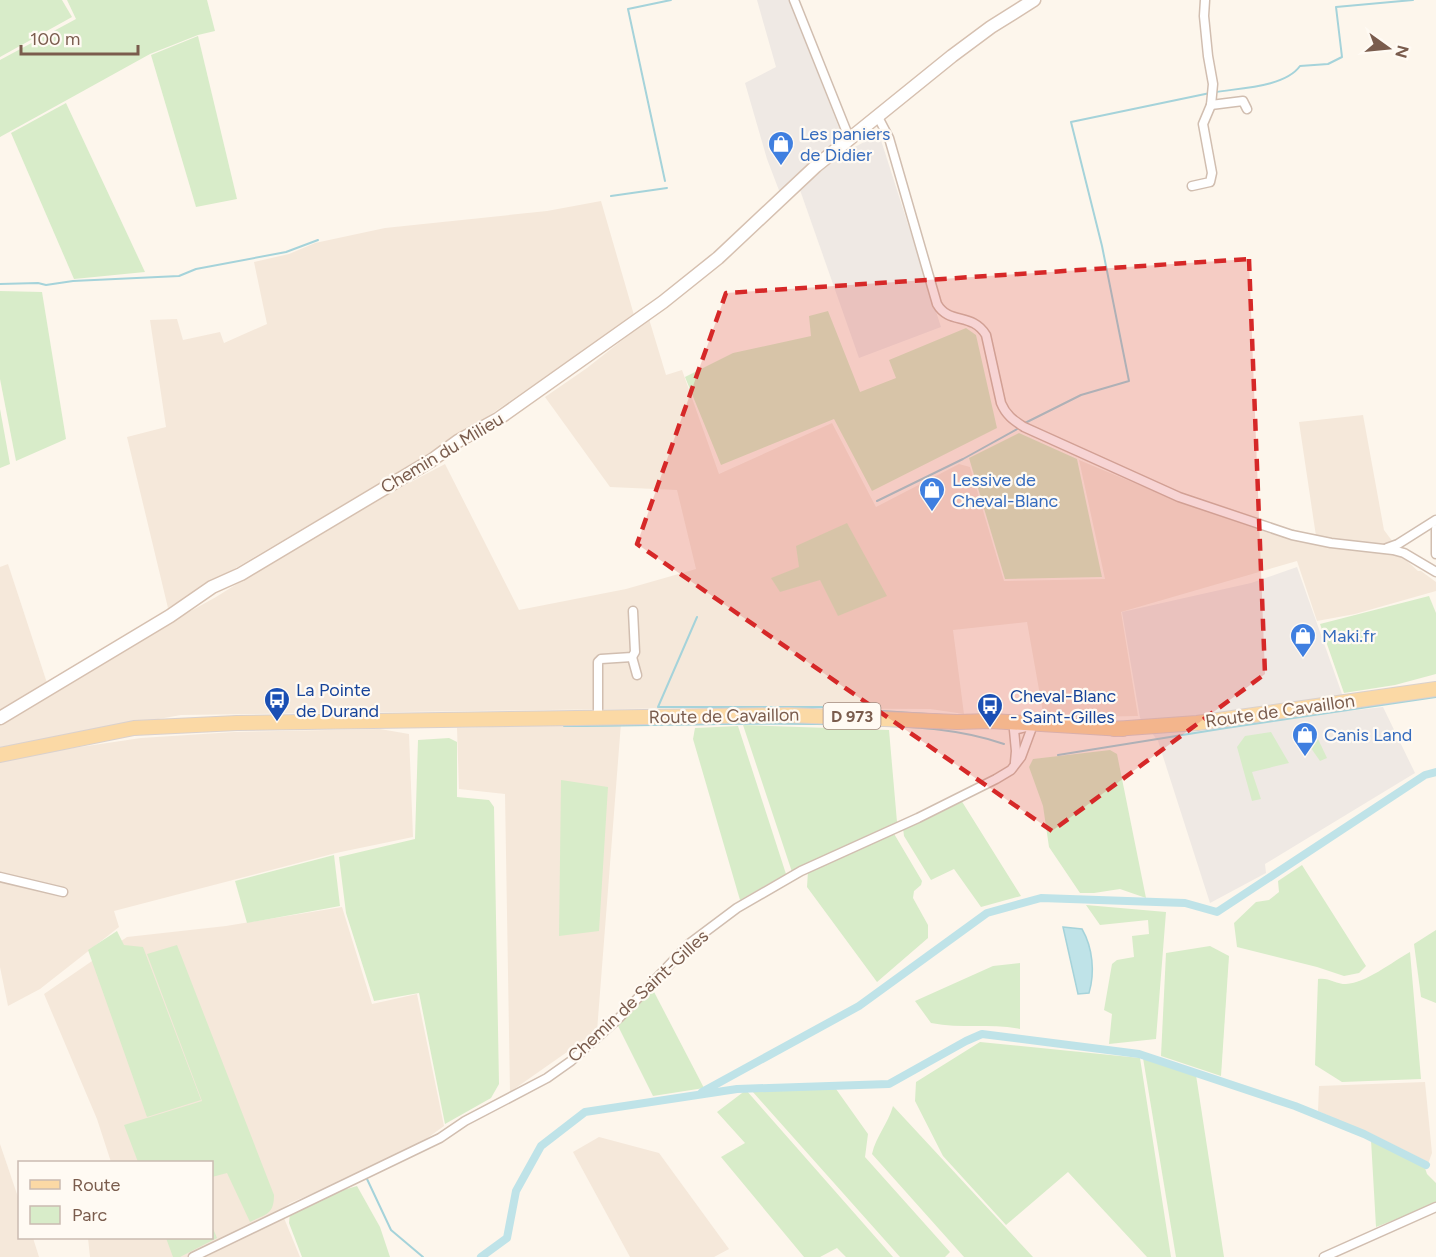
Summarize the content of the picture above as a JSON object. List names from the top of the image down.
{
  "streets": {
    "main road": ["Route de Cavaillon", "D 973"],
    "street": ["Chemin du Milieu", "Chemin de Saint-Gilles"]
  },
  "crossings": [
    ["Route de Cavaillon", "D 973"]
  ],
  "places": {
    "shop": [
      "Les paniers de Didier",
      "Lessive de Cheval-Blanc",
      "Maki.fr",
      "Canis Land"
    ],
    "bus stop": ["La Pointe de Durand", "Cheval-Blanc - Saint-Gilles"]
  },
  "legend": ["Route", "Parc"],
  "scale_bar": "100 m",
  "north": "right"
}
